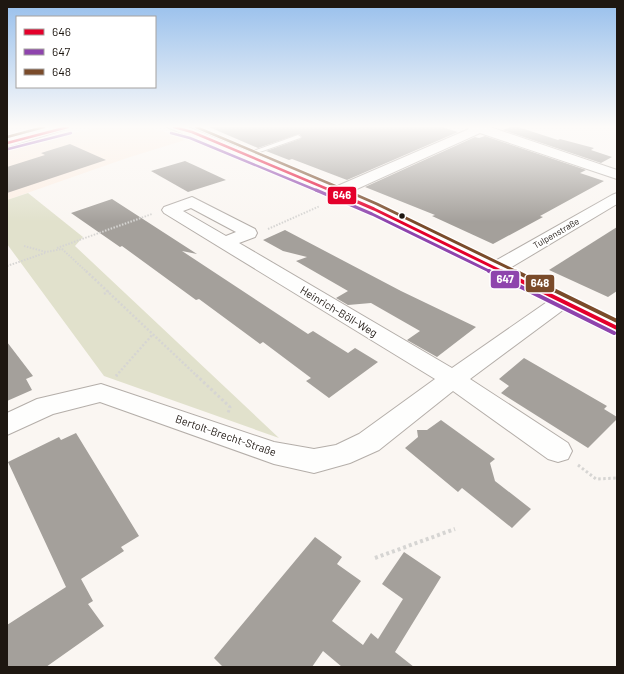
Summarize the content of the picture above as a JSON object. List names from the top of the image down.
{
  "streets": {
    "street": ["Tulpenstraße", "Heinrich-Böll-Weg", "Bertolt-Brecht-Straße"]
  },
  "crossings": [
    ["Heinrich-Böll-Weg", "Bertolt-Brecht-Straße"]
  ],
  "lines": ["transit line 646", "transit line 647", "transit line 648"],
  "legend": ["646", "647", "648"]
}
